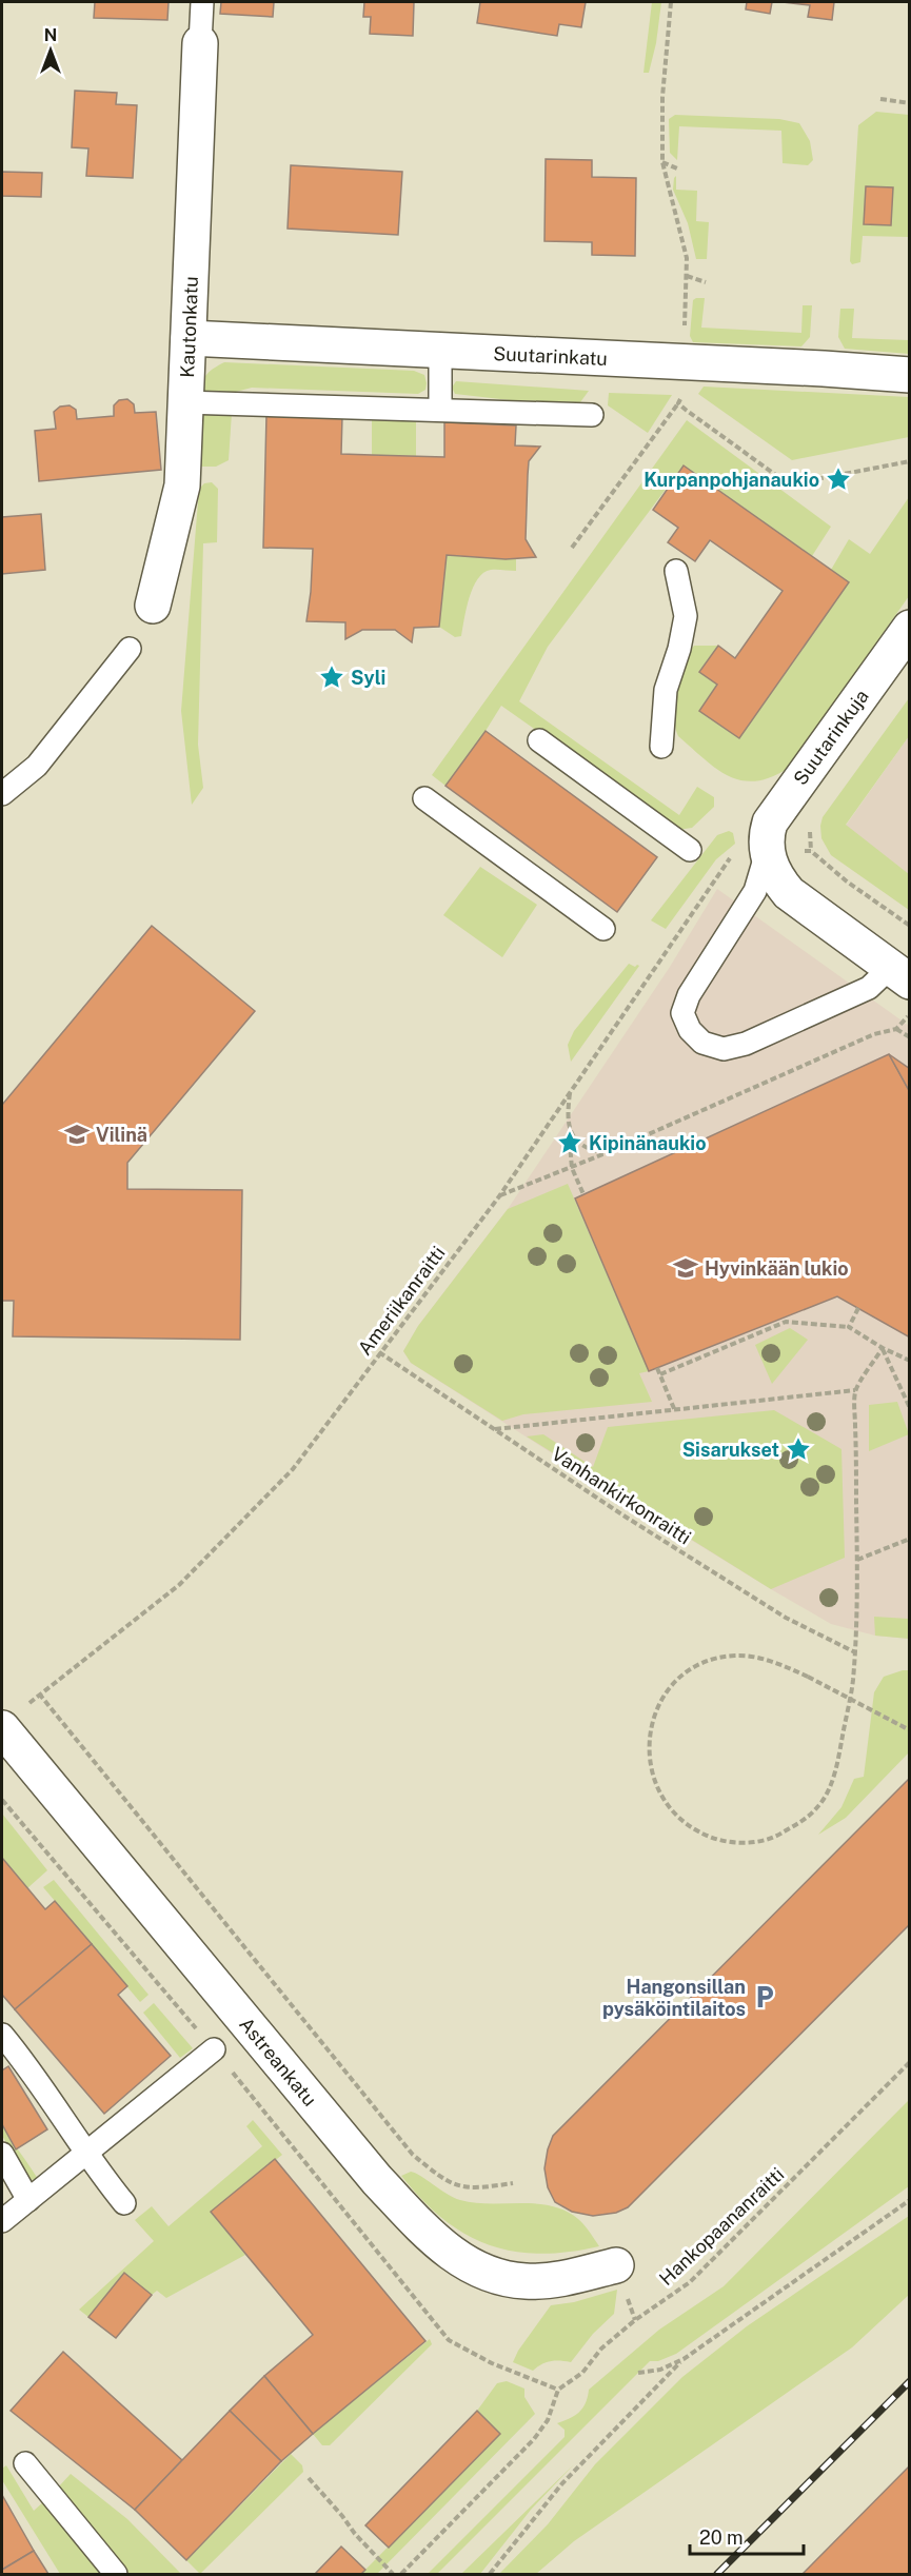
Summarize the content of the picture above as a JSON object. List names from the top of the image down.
{
  "streets": {
    "street": [
      "Kautonkatu",
      "Suutarinkatu",
      "Suutarinkuja",
      "Astreankatu"
    ],
    "path": ["Ameriikanraitti", "Vanhankirkonraitti", "Hankopaananraitti"]
  },
  "crossings": [
    ["Kautonkatu", "Suutarinkatu"],
    ["Suutarinkuja", "Ameriikanraitti"],
    ["Ameriikanraitti", "Vanhankirkonraitti"],
    ["Ameriikanraitti", "Astreankatu"]
  ],
  "places": {
    "place": [
      "Kurpanpohjanaukio",
      "Syli",
      "Kipinänaukio",
      "Sisarukset"
    ],
    "school or university": ["Vilinä", "Hyvinkään lukio"],
    "parking": ["Hangonsillan pysäköintilaitos"]
  },
  "scale_bar": "20 m",
  "north": "top"
}
